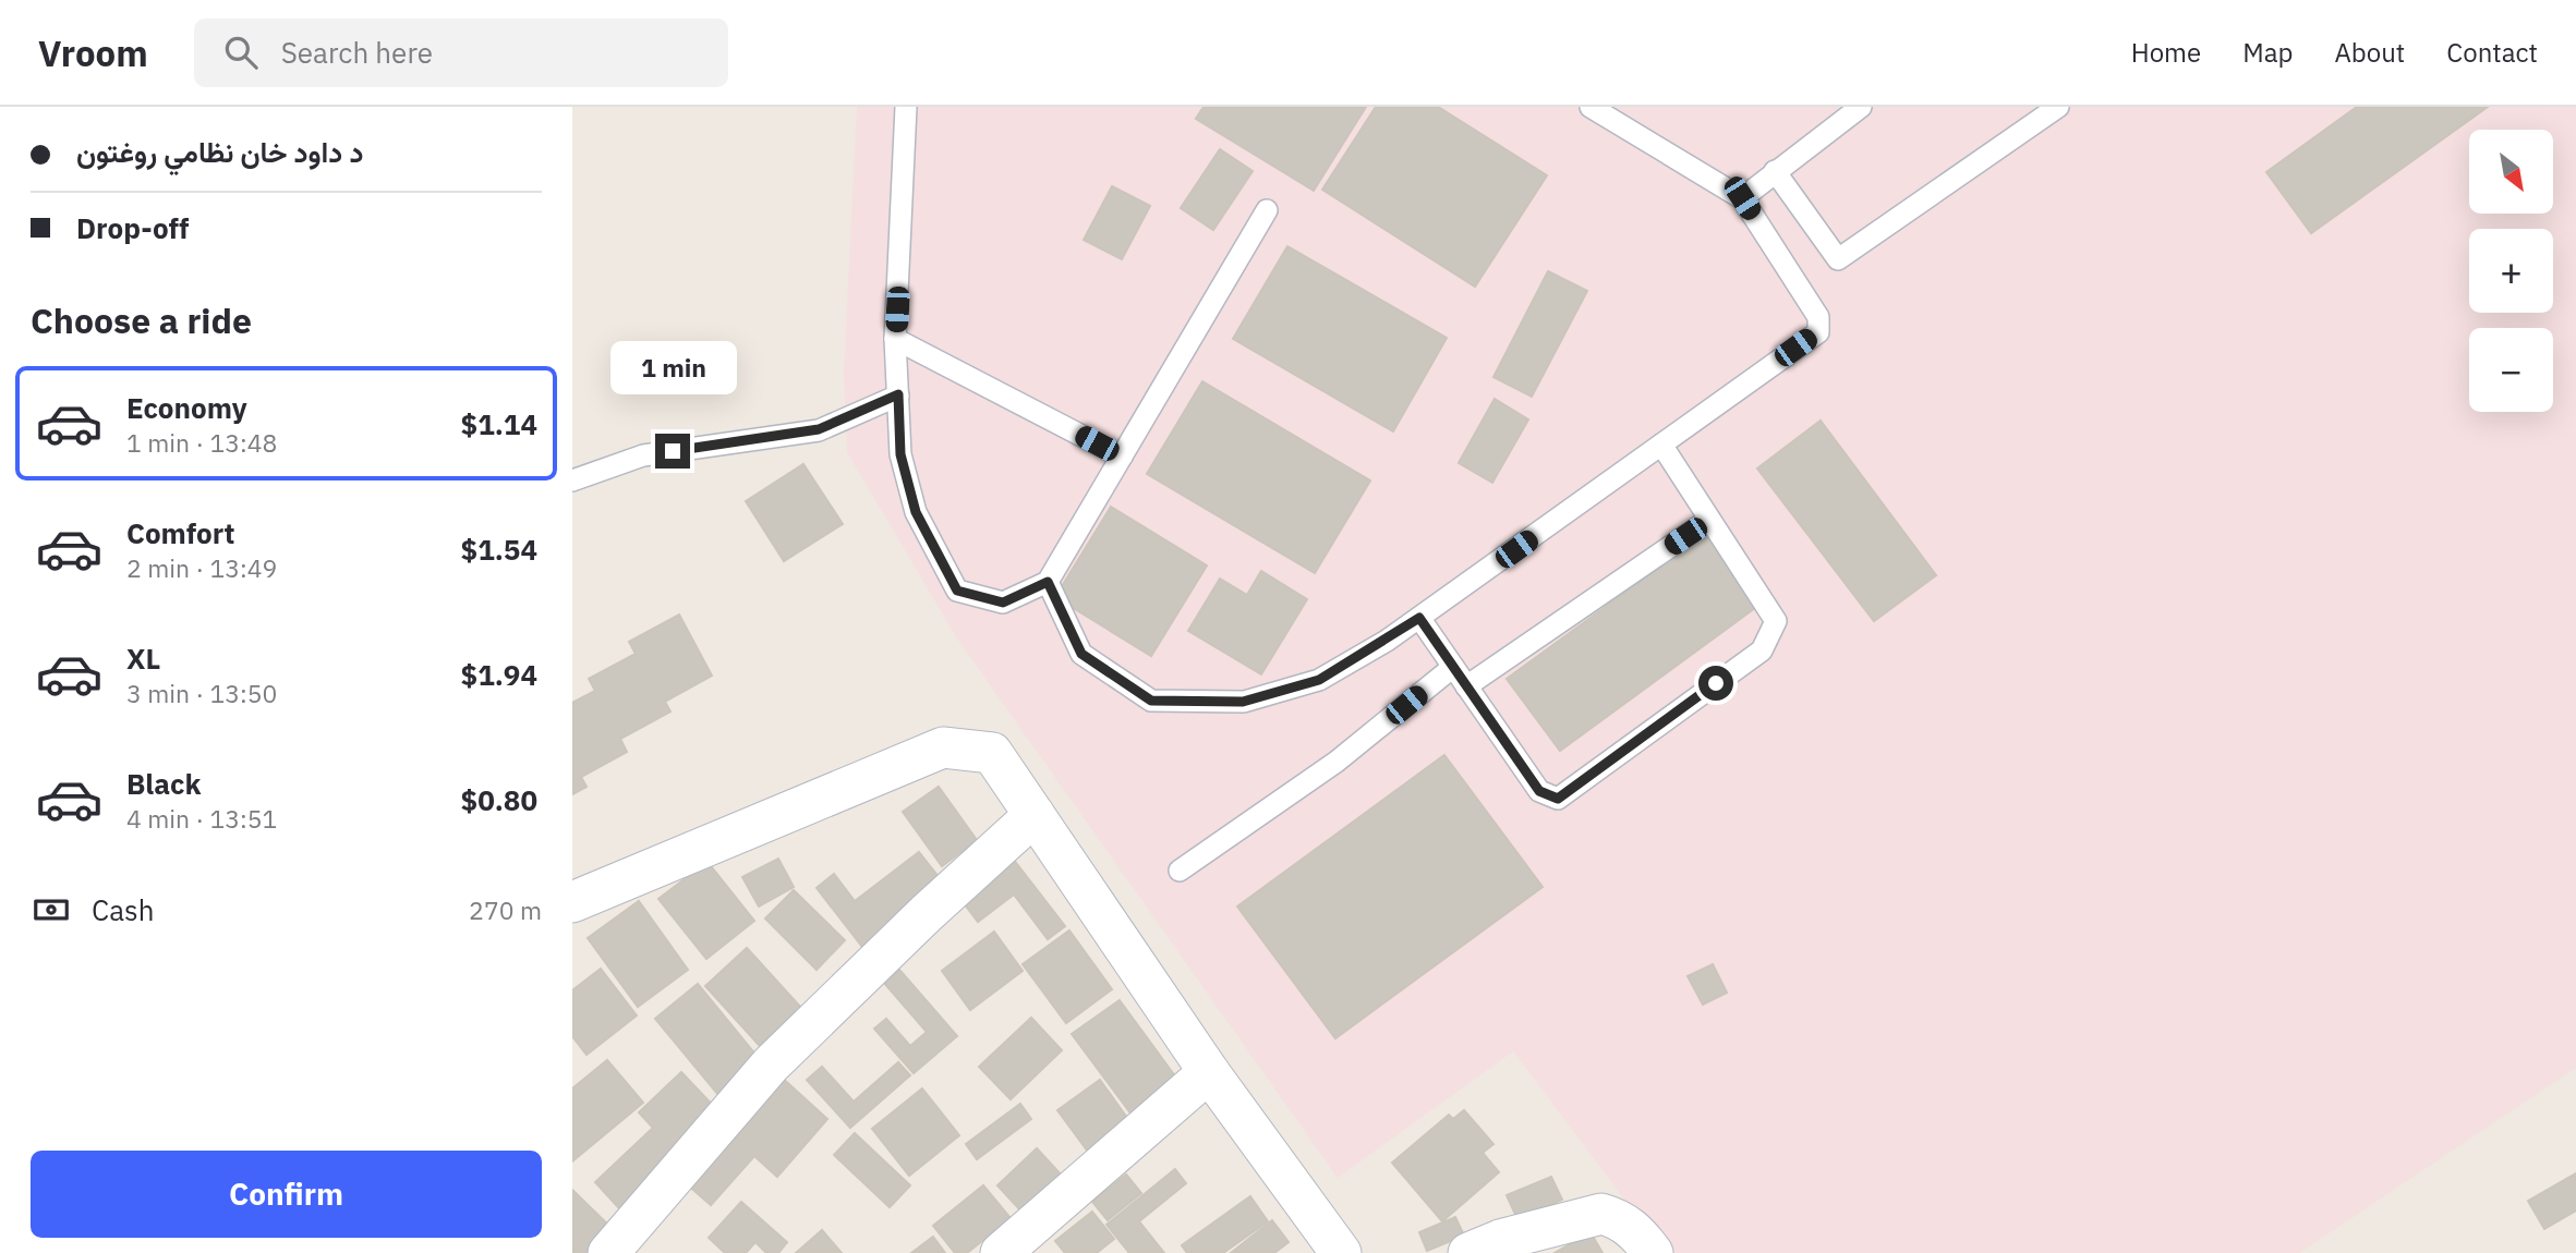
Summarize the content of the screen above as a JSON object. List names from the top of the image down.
{
  "north": "bottom right",
  "page": {
    "header": "Vroom",
    "search": "Search here",
    "nav": [
      "Home",
      "Map",
      "About",
      "Contact"
    ],
    "banner": ["د داود خان نظامي روغتون", "Drop-off"],
    "map_buttons": ["+", "−"],
    "heading": "Choose a ride",
    "bubble": "1 min",
    "list": [
      {
        "name": "Economy",
        "note": "1 min · 13:48",
        "value": "$1.14"
      },
      {
        "name": "Comfort",
        "note": "2 min · 13:49",
        "value": "$1.54"
      },
      {
        "name": "XL",
        "note": "3 min · 13:50",
        "value": "$1.94"
      },
      {
        "name": "Black",
        "note": "4 min · 13:51",
        "value": "$0.80"
      }
    ],
    "pay": ["Cash", "270 m"],
    "buttons": "Confirm"
  }
}
